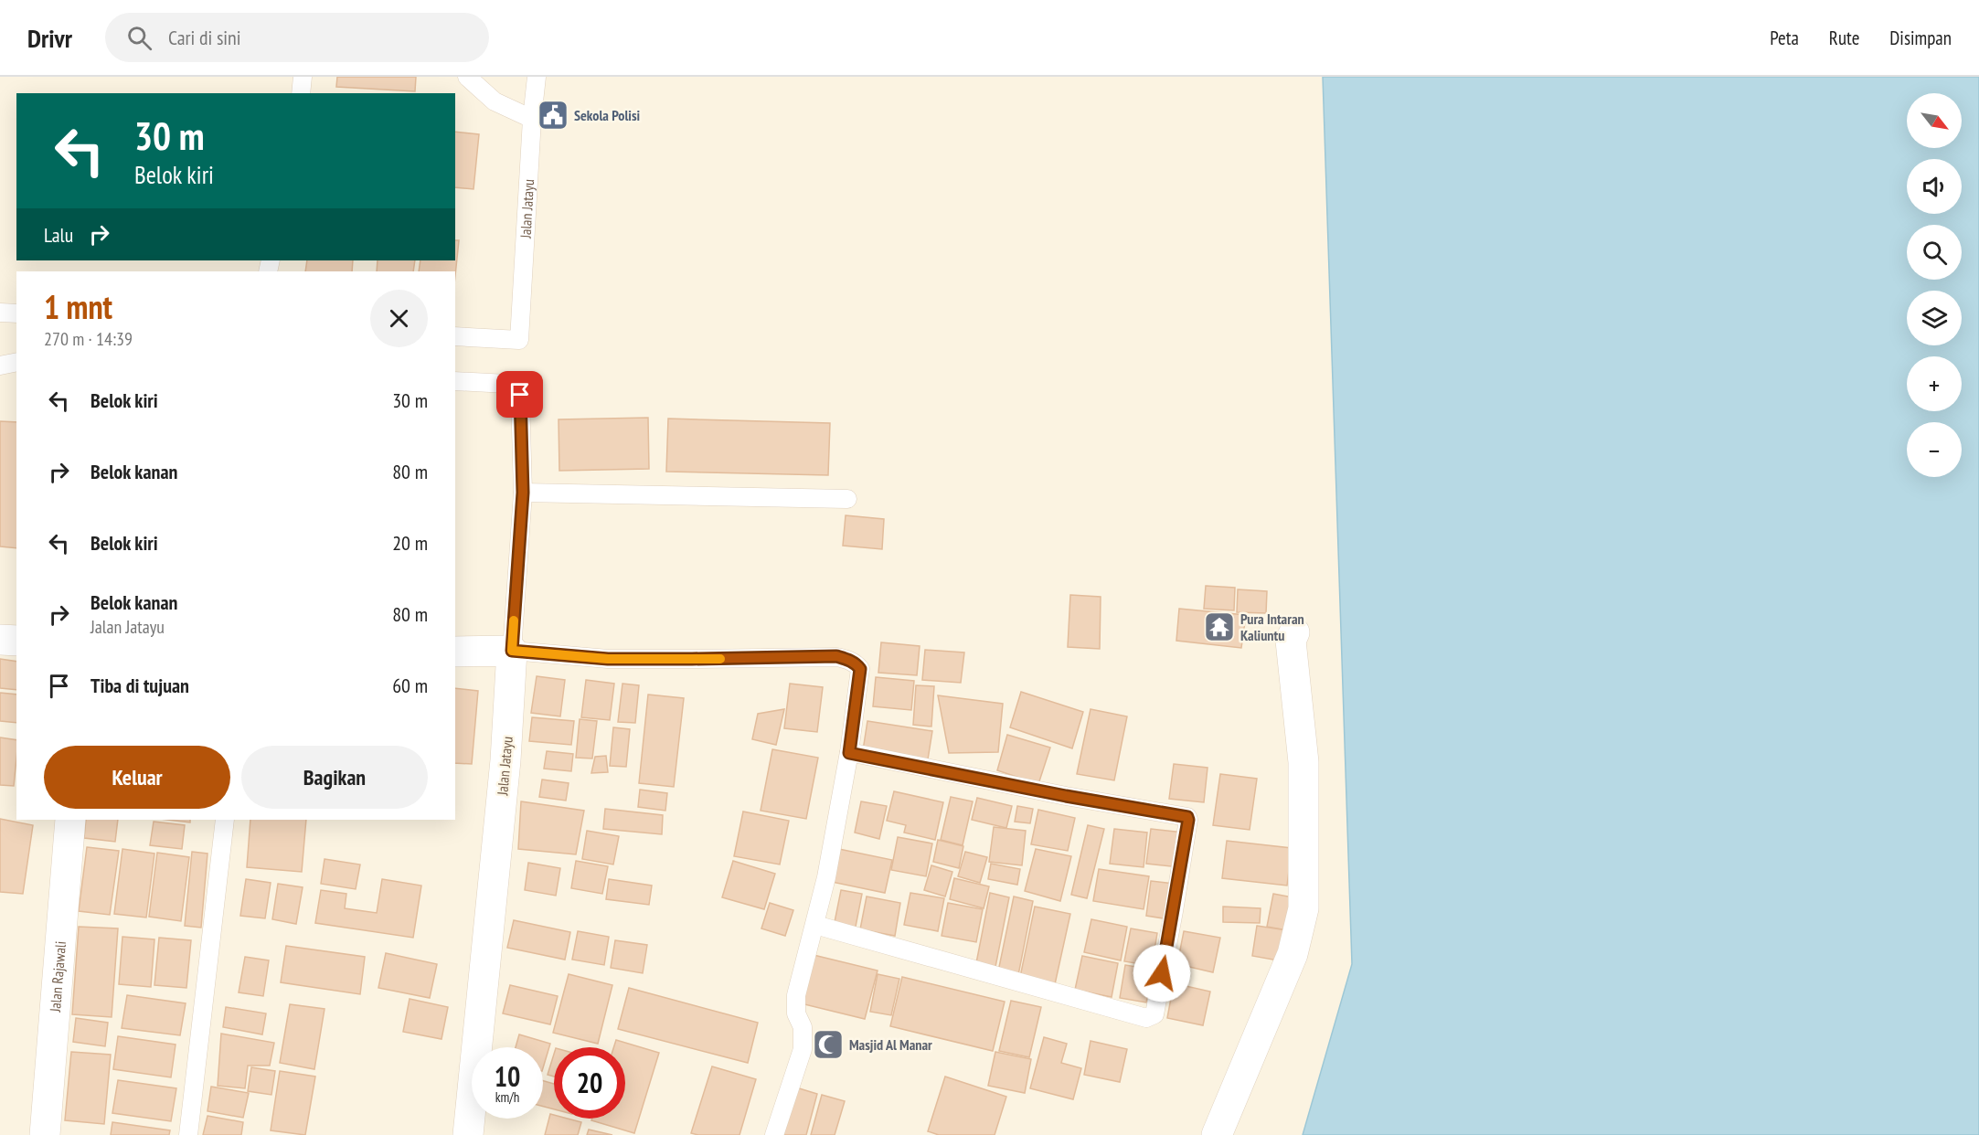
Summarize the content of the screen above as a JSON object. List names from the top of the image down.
{
  "streets": {
    "street": ["Jalan Jatayu", "Jalan Rajawali"]
  },
  "places": {
    "public building": ["Sekola Polisi"],
    "temple": ["Pura Intaran Kaliuntu"],
    "mosque": ["Masjid Al Manar"]
  },
  "north": "bottom right",
  "page": {
    "header": "Drivr",
    "search": "Cari di sini",
    "nav": ["Peta", "Rute", "Disimpan"],
    "map_buttons": ["+", "−"],
    "turn": ["30 m", "Belok kiri"],
    "then": "Lalu",
    "heading": ["1 mnt", "270 m · 14:39"],
    "list": [
      {
        "name": "Belok kiri",
        "value": "30 m"
      },
      {
        "name": "Belok kanan",
        "value": "80 m"
      },
      {
        "name": "Belok kiri",
        "value": "20 m"
      },
      {
        "name": "Belok kanan",
        "note": "Jalan Jatayu",
        "value": "80 m"
      },
      {
        "name": "Tiba di tujuan",
        "value": "60 m"
      }
    ],
    "buttons": ["Keluar", "Bagikan"],
    "speed": "10 km/h",
    "limit": "20"
  }
}
